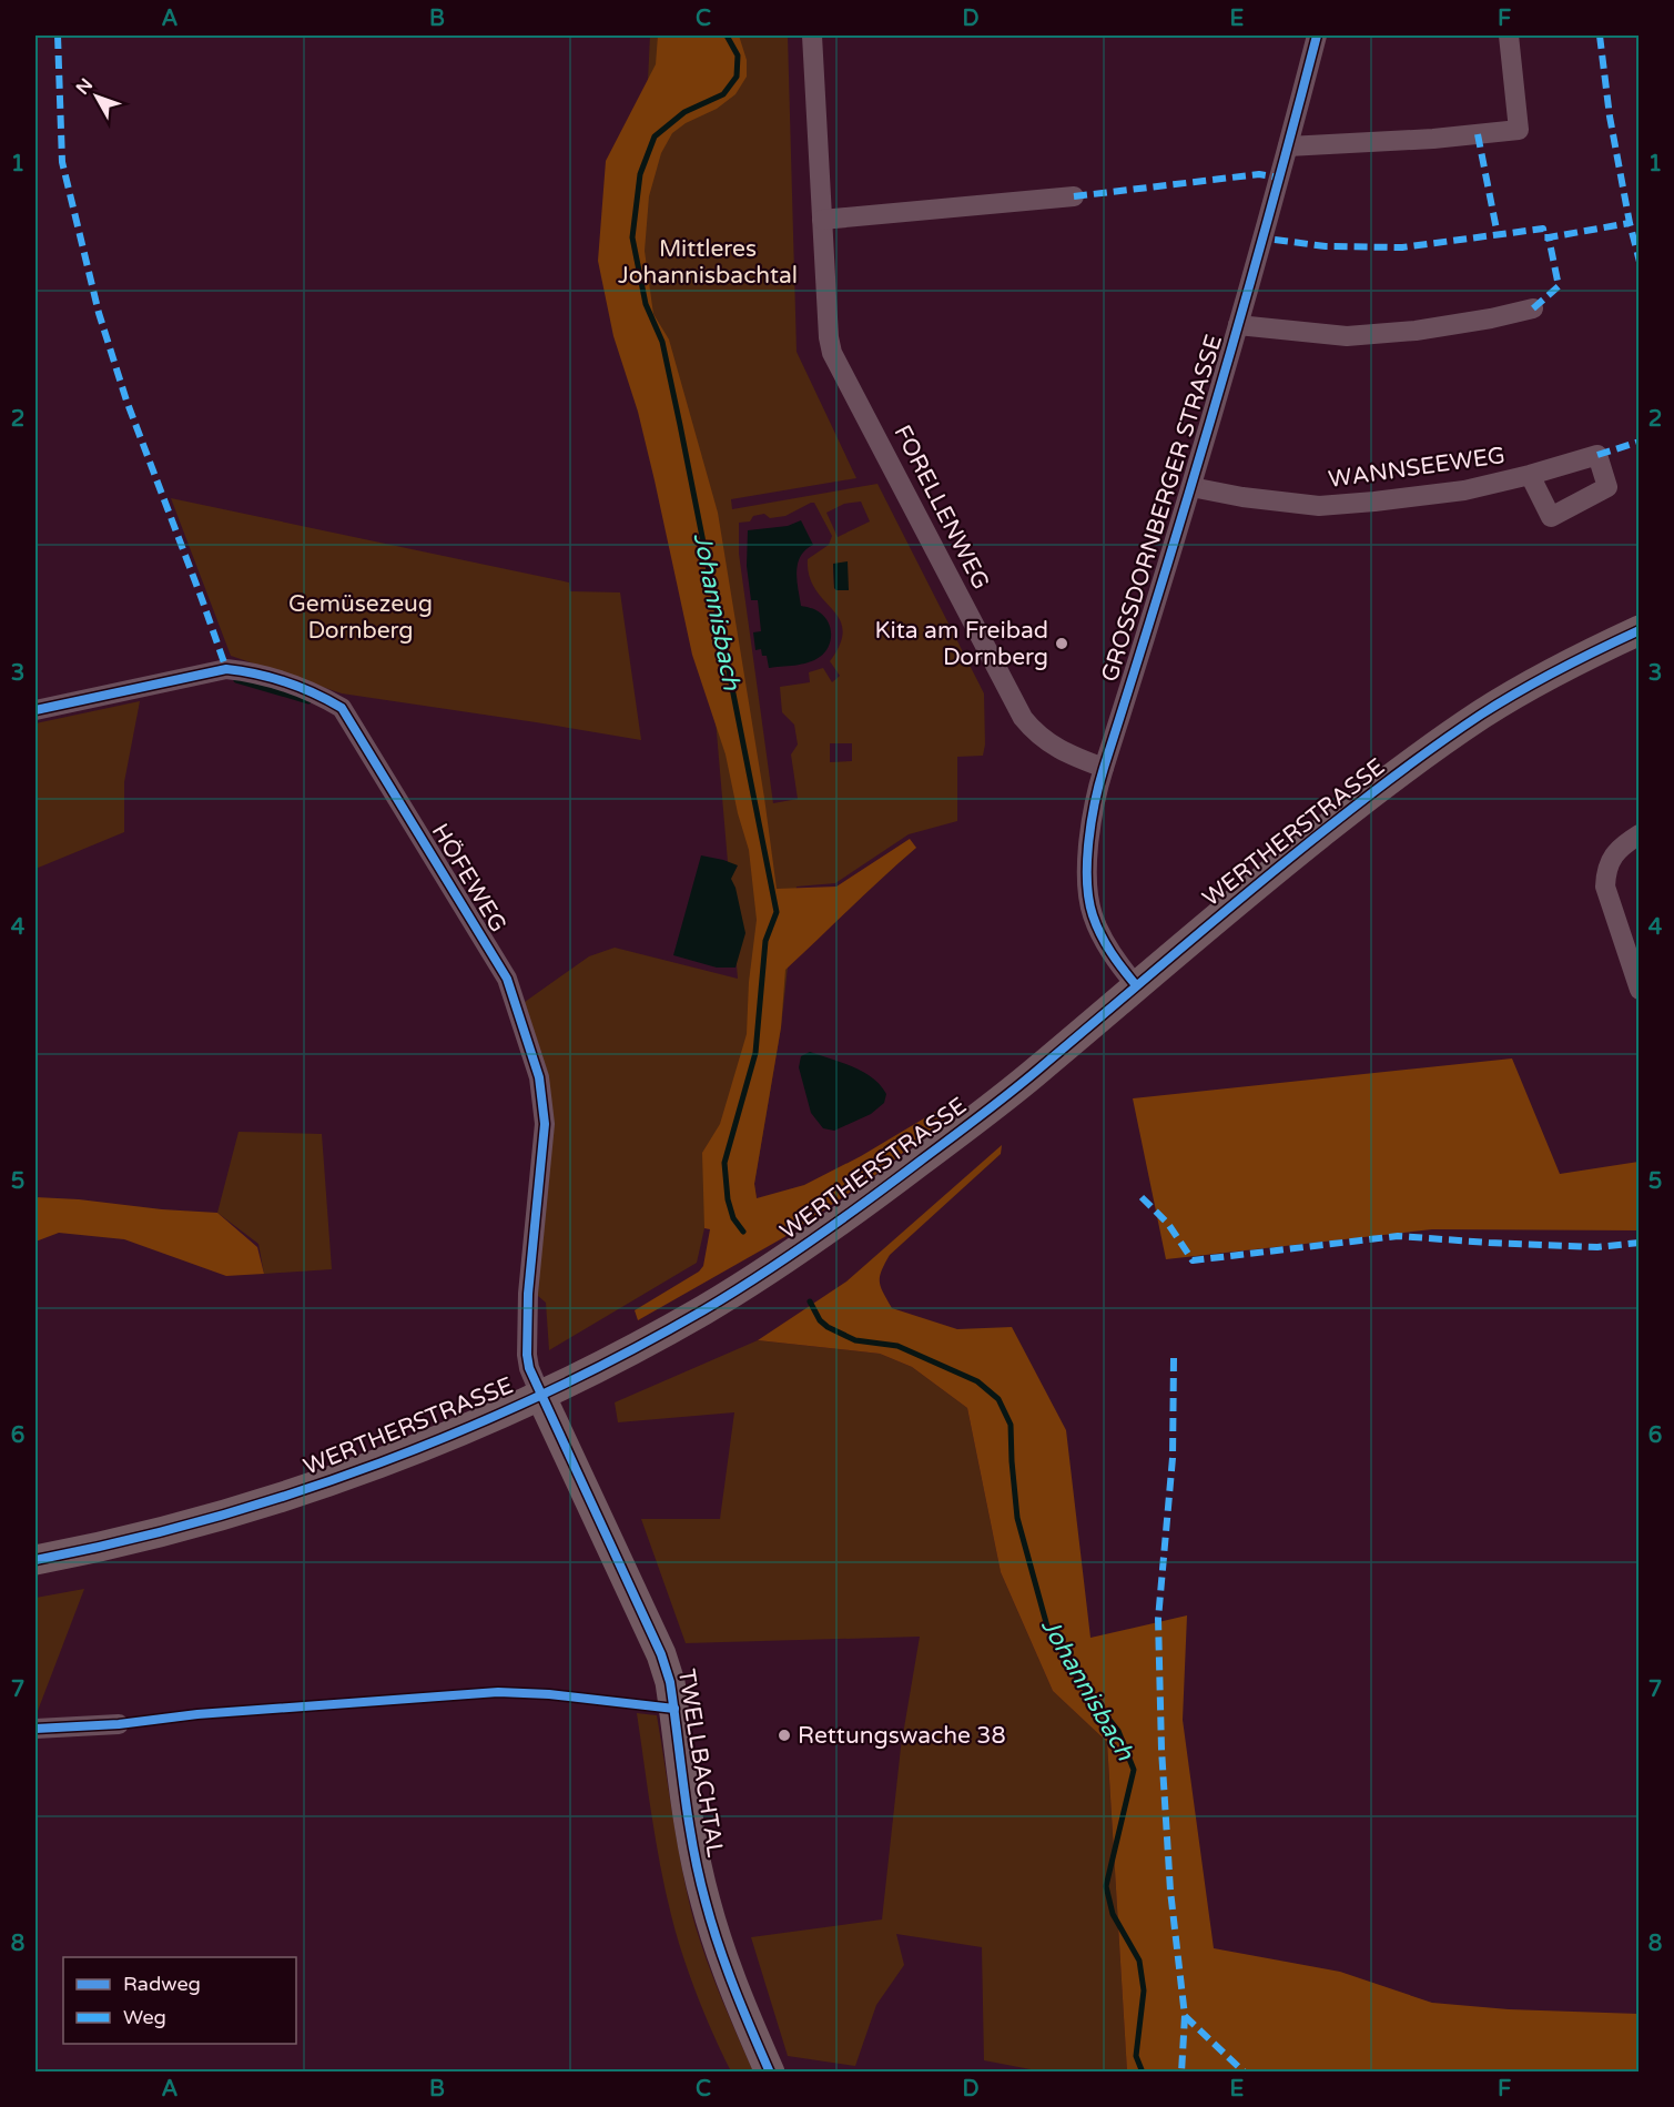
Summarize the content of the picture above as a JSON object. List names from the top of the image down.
{
  "streets": {
    "main road": ["WERTHERSTRASSE", "TWELLBACHTAL"],
    "street": [
      "WANNSEEWEG",
      "FORELLENWEG",
      "GROSSDORNBERGER STRASSE",
      "HÖFEWEG"
    ]
  },
  "crossings": [
    ["WANNSEEWEG", "GROSSDORNBERGER STRASSE"],
    ["FORELLENWEG", "GROSSDORNBERGER STRASSE"],
    ["GROSSDORNBERGER STRASSE", "WERTHERSTRASSE"],
    ["WERTHERSTRASSE", "HÖFEWEG"],
    ["WERTHERSTRASSE", "TWELLBACHTAL"],
    ["HÖFEWEG", "TWELLBACHTAL"]
  ],
  "water": ["Johannisbach"],
  "parks": ["Mittleres Johannisbachtal", "Gemüsezeug Dornberg"],
  "places": ["Kita am Freibad Dornberg", "Rettungswache 38"],
  "legend": ["Radweg", "Weg"],
  "north": "top left",
  "grid": {
    "columns": [
      "A",
      "B",
      "C",
      "D",
      "E",
      "F"
    ],
    "rows": [
      "1",
      "2",
      "3",
      "4",
      "5",
      "6",
      "7",
      "8"
    ]
  }
}
